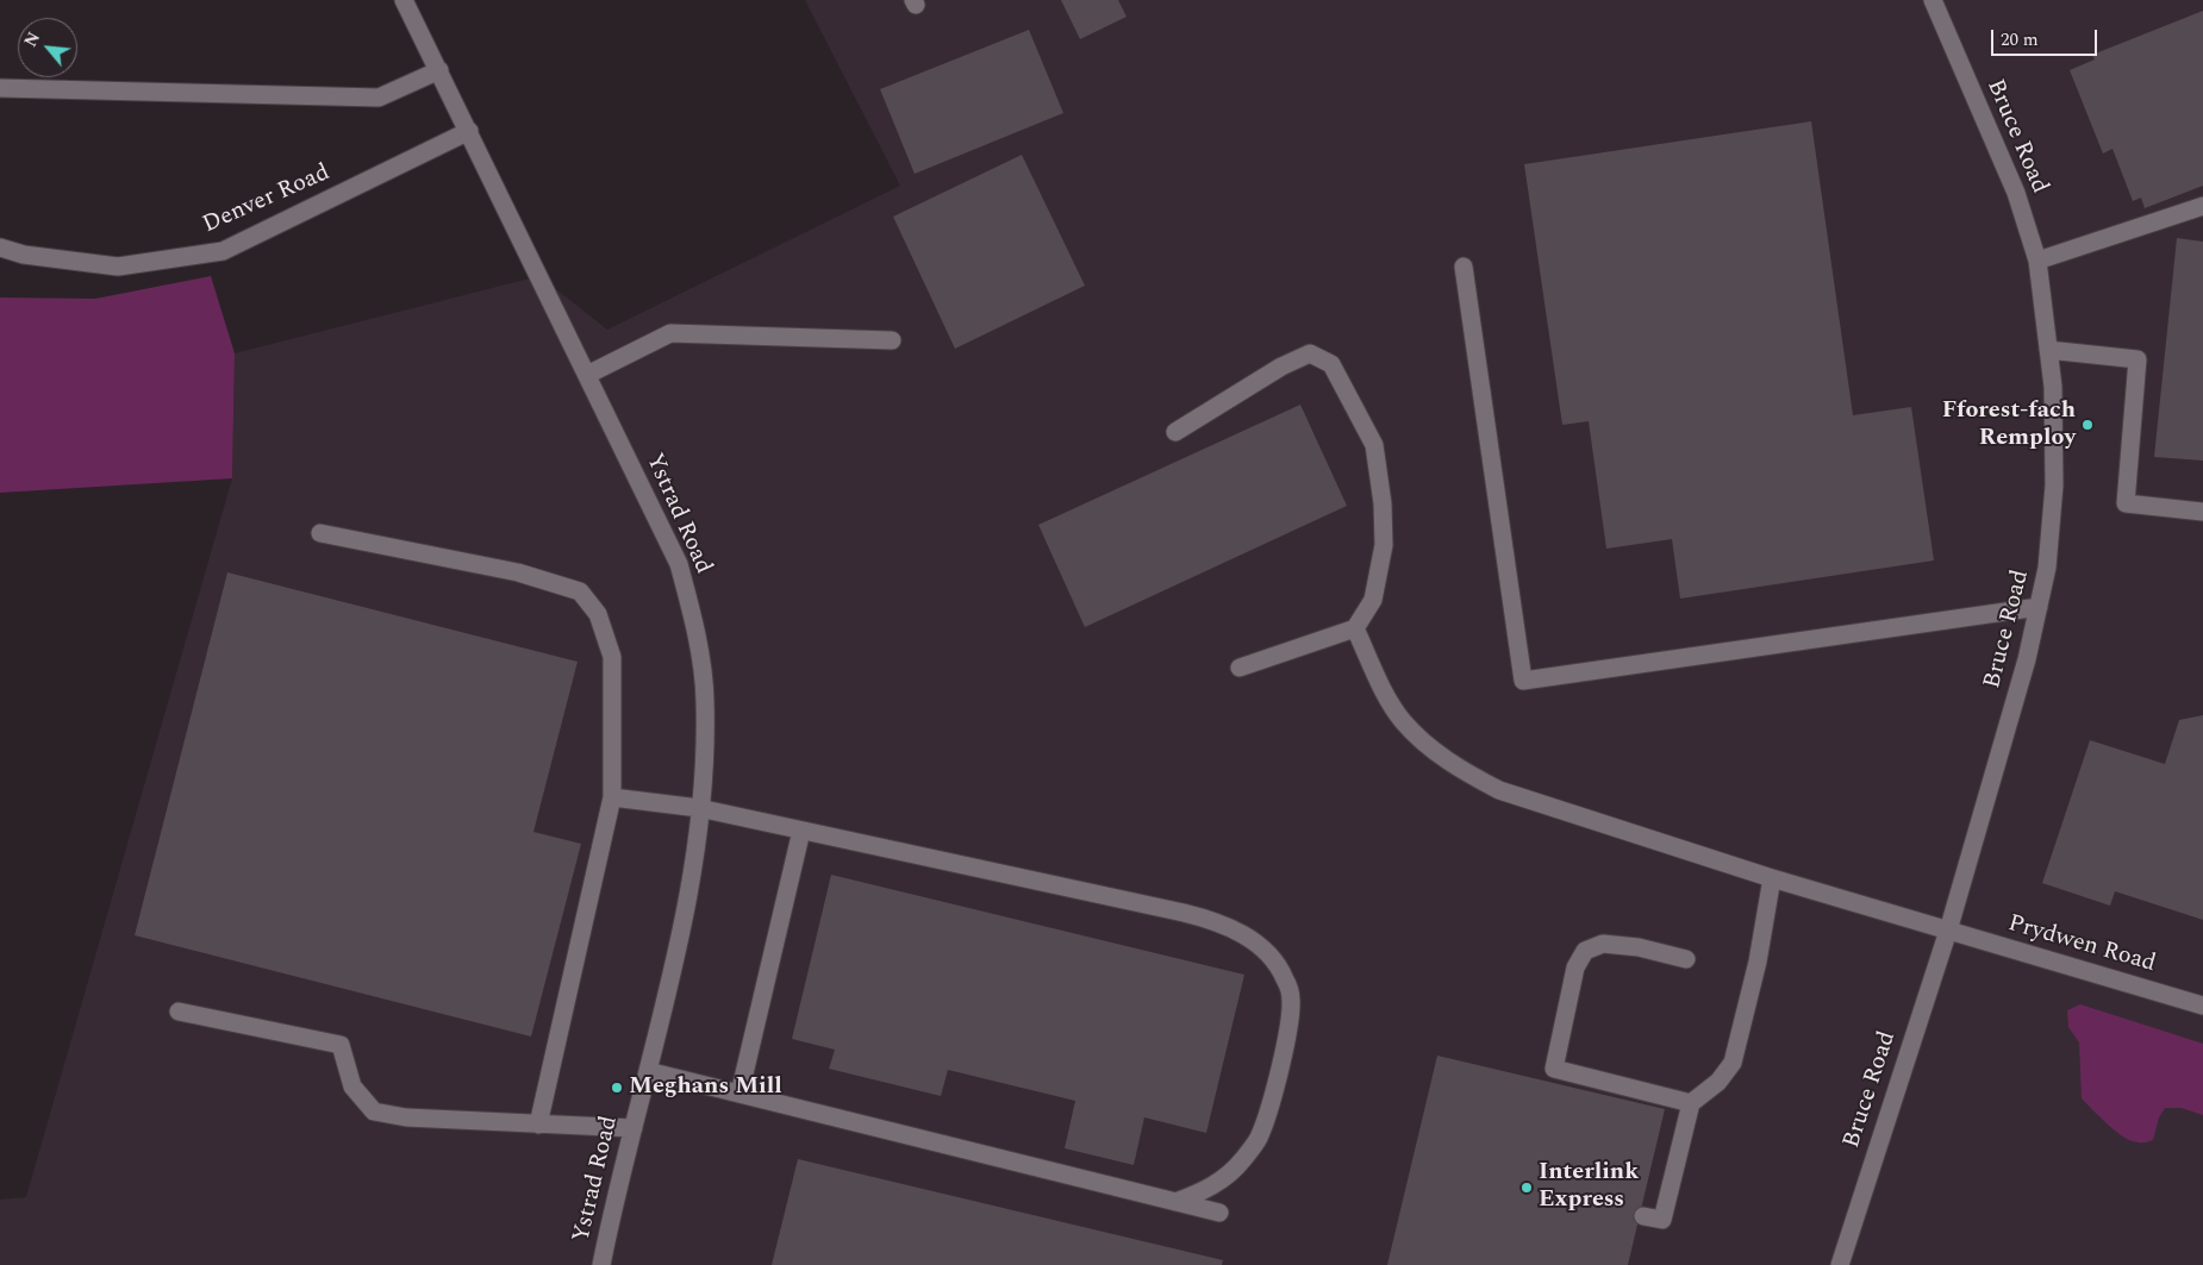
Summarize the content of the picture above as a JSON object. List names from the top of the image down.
{
  "streets": {
    "street": [
      "Bruce Road",
      "Denver Road",
      "Ystrad Road",
      "Prydwen Road"
    ]
  },
  "crossings": [
    ["Bruce Road", "Prydwen Road"],
    ["Denver Road", "Ystrad Road"]
  ],
  "places": ["Fforest-fach Remploy", "Meghans Mill", "Interlink Express"],
  "scale_bar": "20 m",
  "north": "top left"
}
